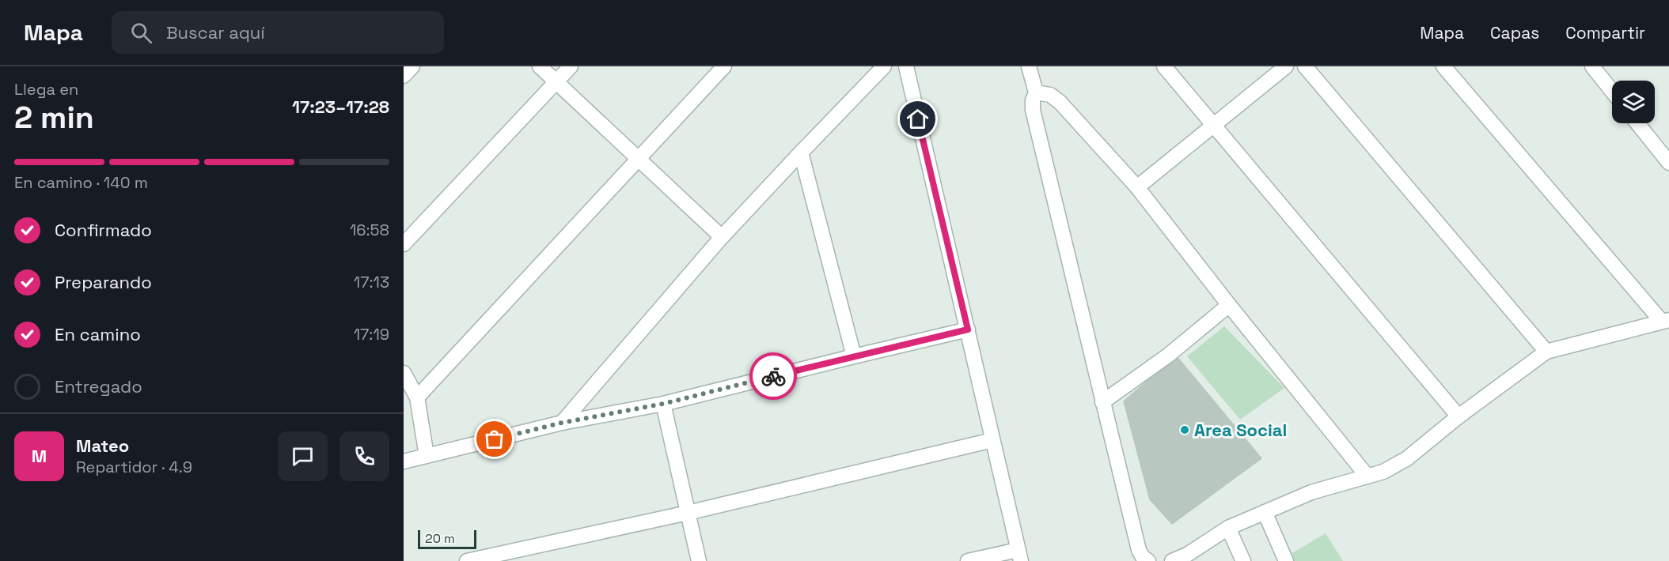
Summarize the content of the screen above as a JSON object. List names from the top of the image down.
{
  "places": ["Area Social"],
  "scale_bar": "20 m",
  "page": {
    "header": "Mapa",
    "search": "Buscar aquí",
    "nav": ["Mapa", "Capas", "Compartir"],
    "heading": ["2 min", "Llega en", "17:23–17:28"],
    "panel": ["Mateo", "Repartidor · 4.9"],
    "bar": "En camino · 140 m",
    "list": [
      ["Confirmado", "16:58"],
      ["Preparando", "17:13"],
      ["En camino", "17:19"],
      "Entregado"
    ],
    "round": "M",
    "scale": "20 m"
  }
}
